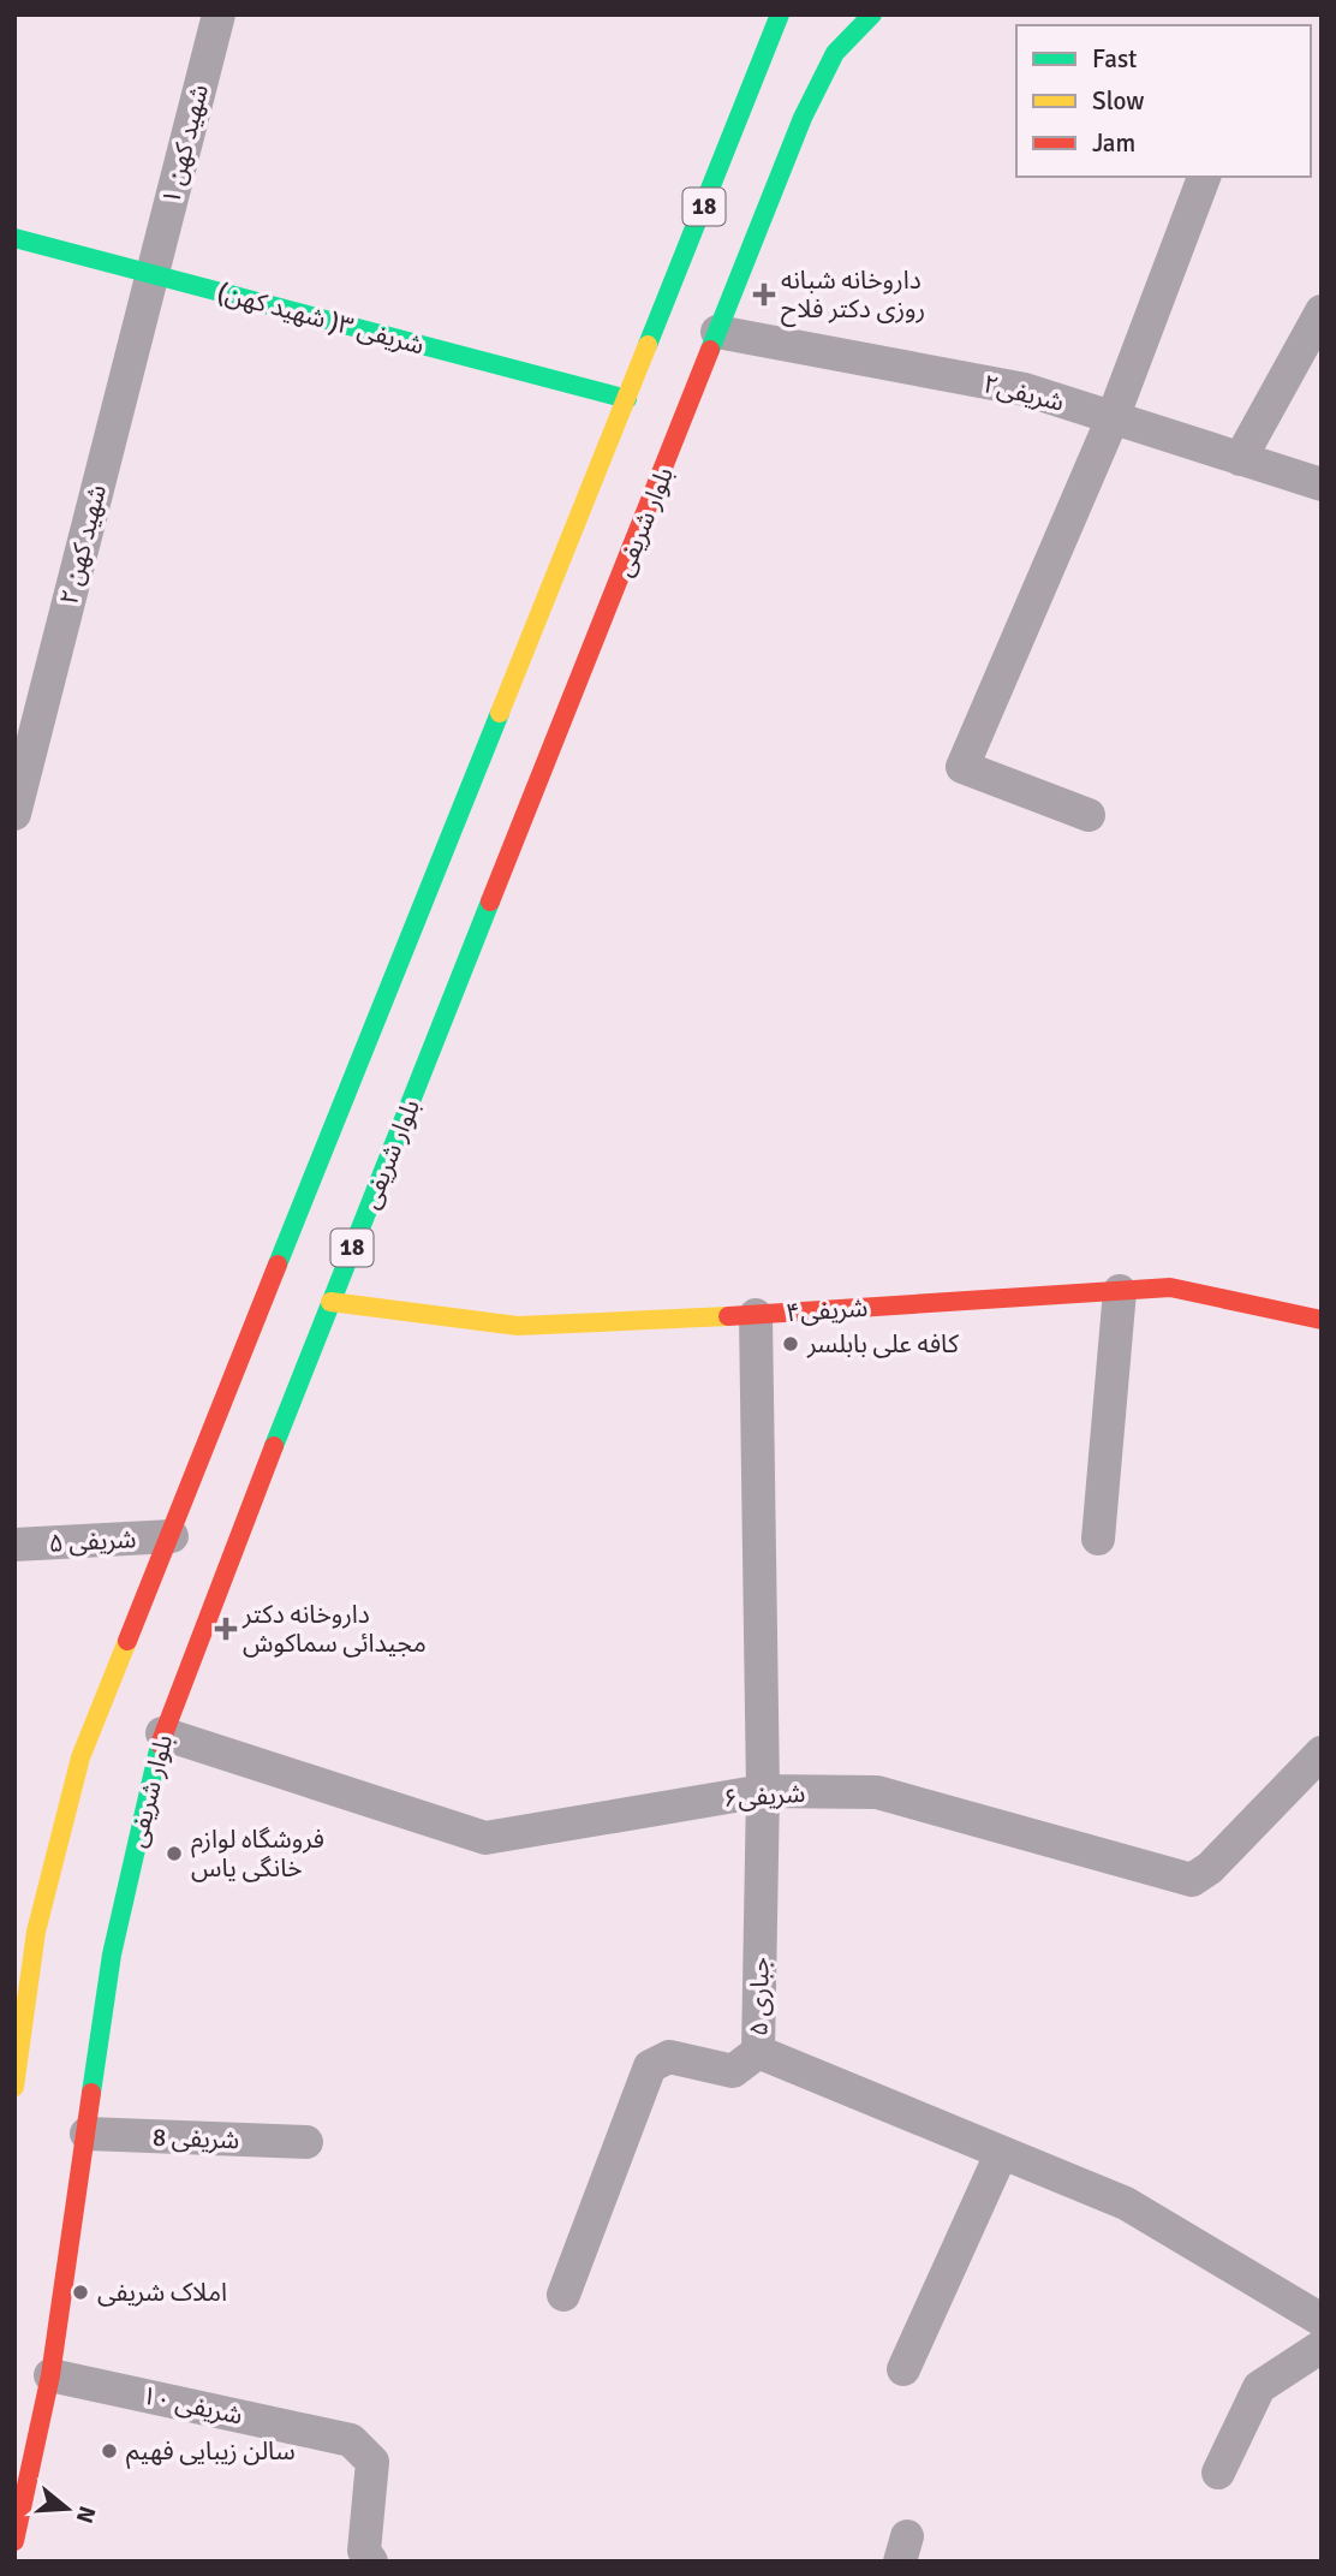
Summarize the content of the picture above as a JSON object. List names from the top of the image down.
{
  "streets": {
    "main road": [
      "18",
      "شریفی ۳( شهید کهن)",
      "بلوار شریفی",
      "شریفی۴"
    ],
    "street": [
      "شهید کهن ۱",
      "شریفی۲",
      "شهید کهن ۲",
      "شریفی ۵",
      "شریفی۶",
      "جباری ۵",
      "شریفی 8",
      "شریفی ۱۰"
    ]
  },
  "crossings": [
    ["شهید کهن ۱", "شریفی ۳( شهید کهن)"],
    ["شهید کهن ۱", "شهید کهن ۲"],
    ["18", "شریفی ۳( شهید کهن)"],
    ["18", "شریفی ۵"],
    ["شریفی ۳( شهید کهن)", "شهید کهن ۲"],
    ["شریفی۲", "بلوار شریفی"],
    ["بلوار شریفی", "شریفی۴"],
    ["بلوار شریفی", "شریفی۶"],
    ["بلوار شریفی", "شریفی 8"],
    ["بلوار شریفی", "شریفی ۱۰"],
    ["شریفی۴", "جباری ۵"],
    ["شریفی۶", "جباری ۵"]
  ],
  "places": {
    "health": ["داروخانه شبانه روزی دکتر فلاح", "داروخانه دکتر مجیدائی سماکوش"],
    "other": [
      "کافه علی بابلسر",
      "فروشگاه لوازم خانگی یاس",
      "املاک شریفی",
      "سالن زیبایی فهیم"
    ]
  },
  "legend": ["Fast", "Slow", "Jam"],
  "north": "right"
}
